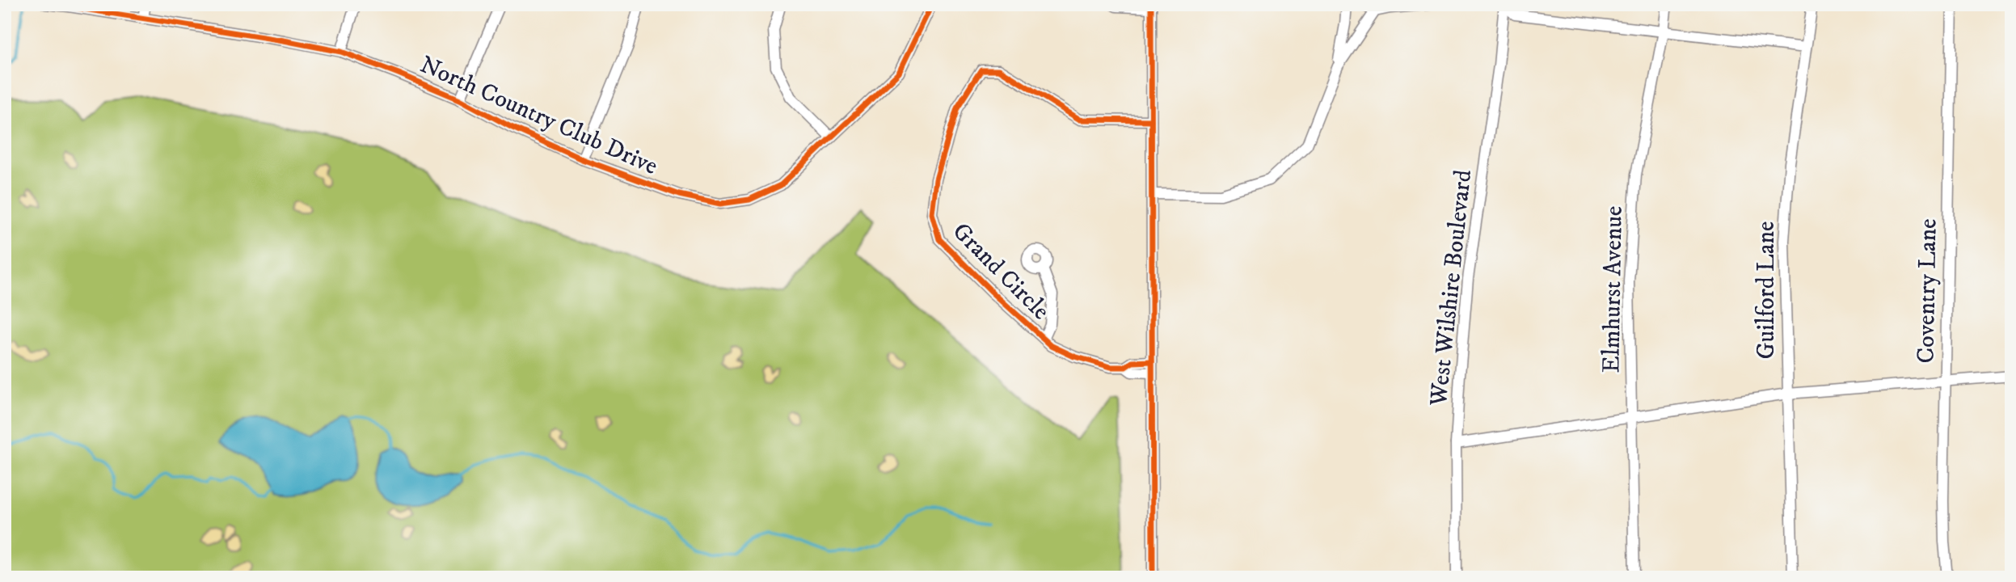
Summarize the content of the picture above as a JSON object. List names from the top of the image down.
{
  "streets": {
    "street": [
      "North Country Club Drive",
      "Grand Circle",
      "West Wilshire Boulevard",
      "Elmhurst Avenue",
      "Guilford Lane",
      "Coventry Lane"
    ]
  }
}
